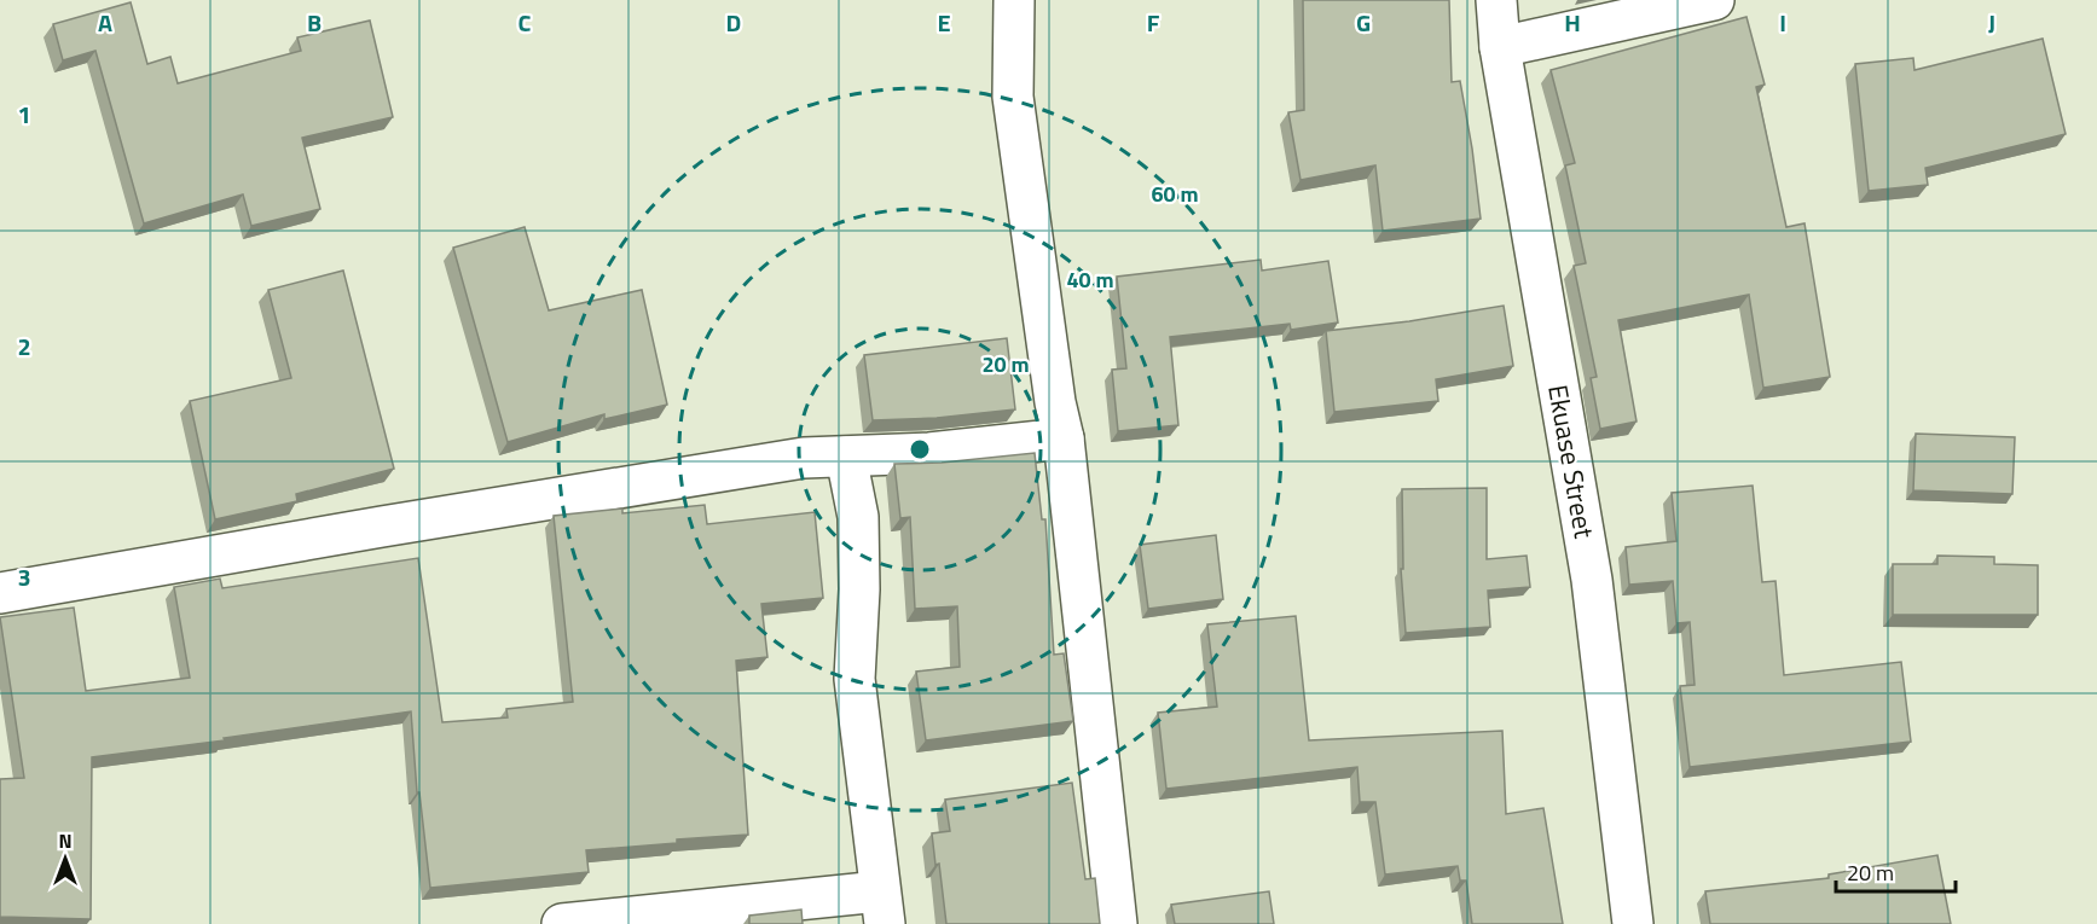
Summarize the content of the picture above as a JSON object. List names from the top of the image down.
{
  "streets": {
    "street": ["Ekuase Street"]
  },
  "scale_bar": "20 m",
  "north": "top",
  "grid": {
    "columns": [
      "A",
      "B",
      "C",
      "D",
      "E",
      "F",
      "G",
      "H",
      "I",
      "J"
    ],
    "rows": ["1", "2", "3"]
  },
  "rings": ["60 m", "40 m", "20 m"]
}
